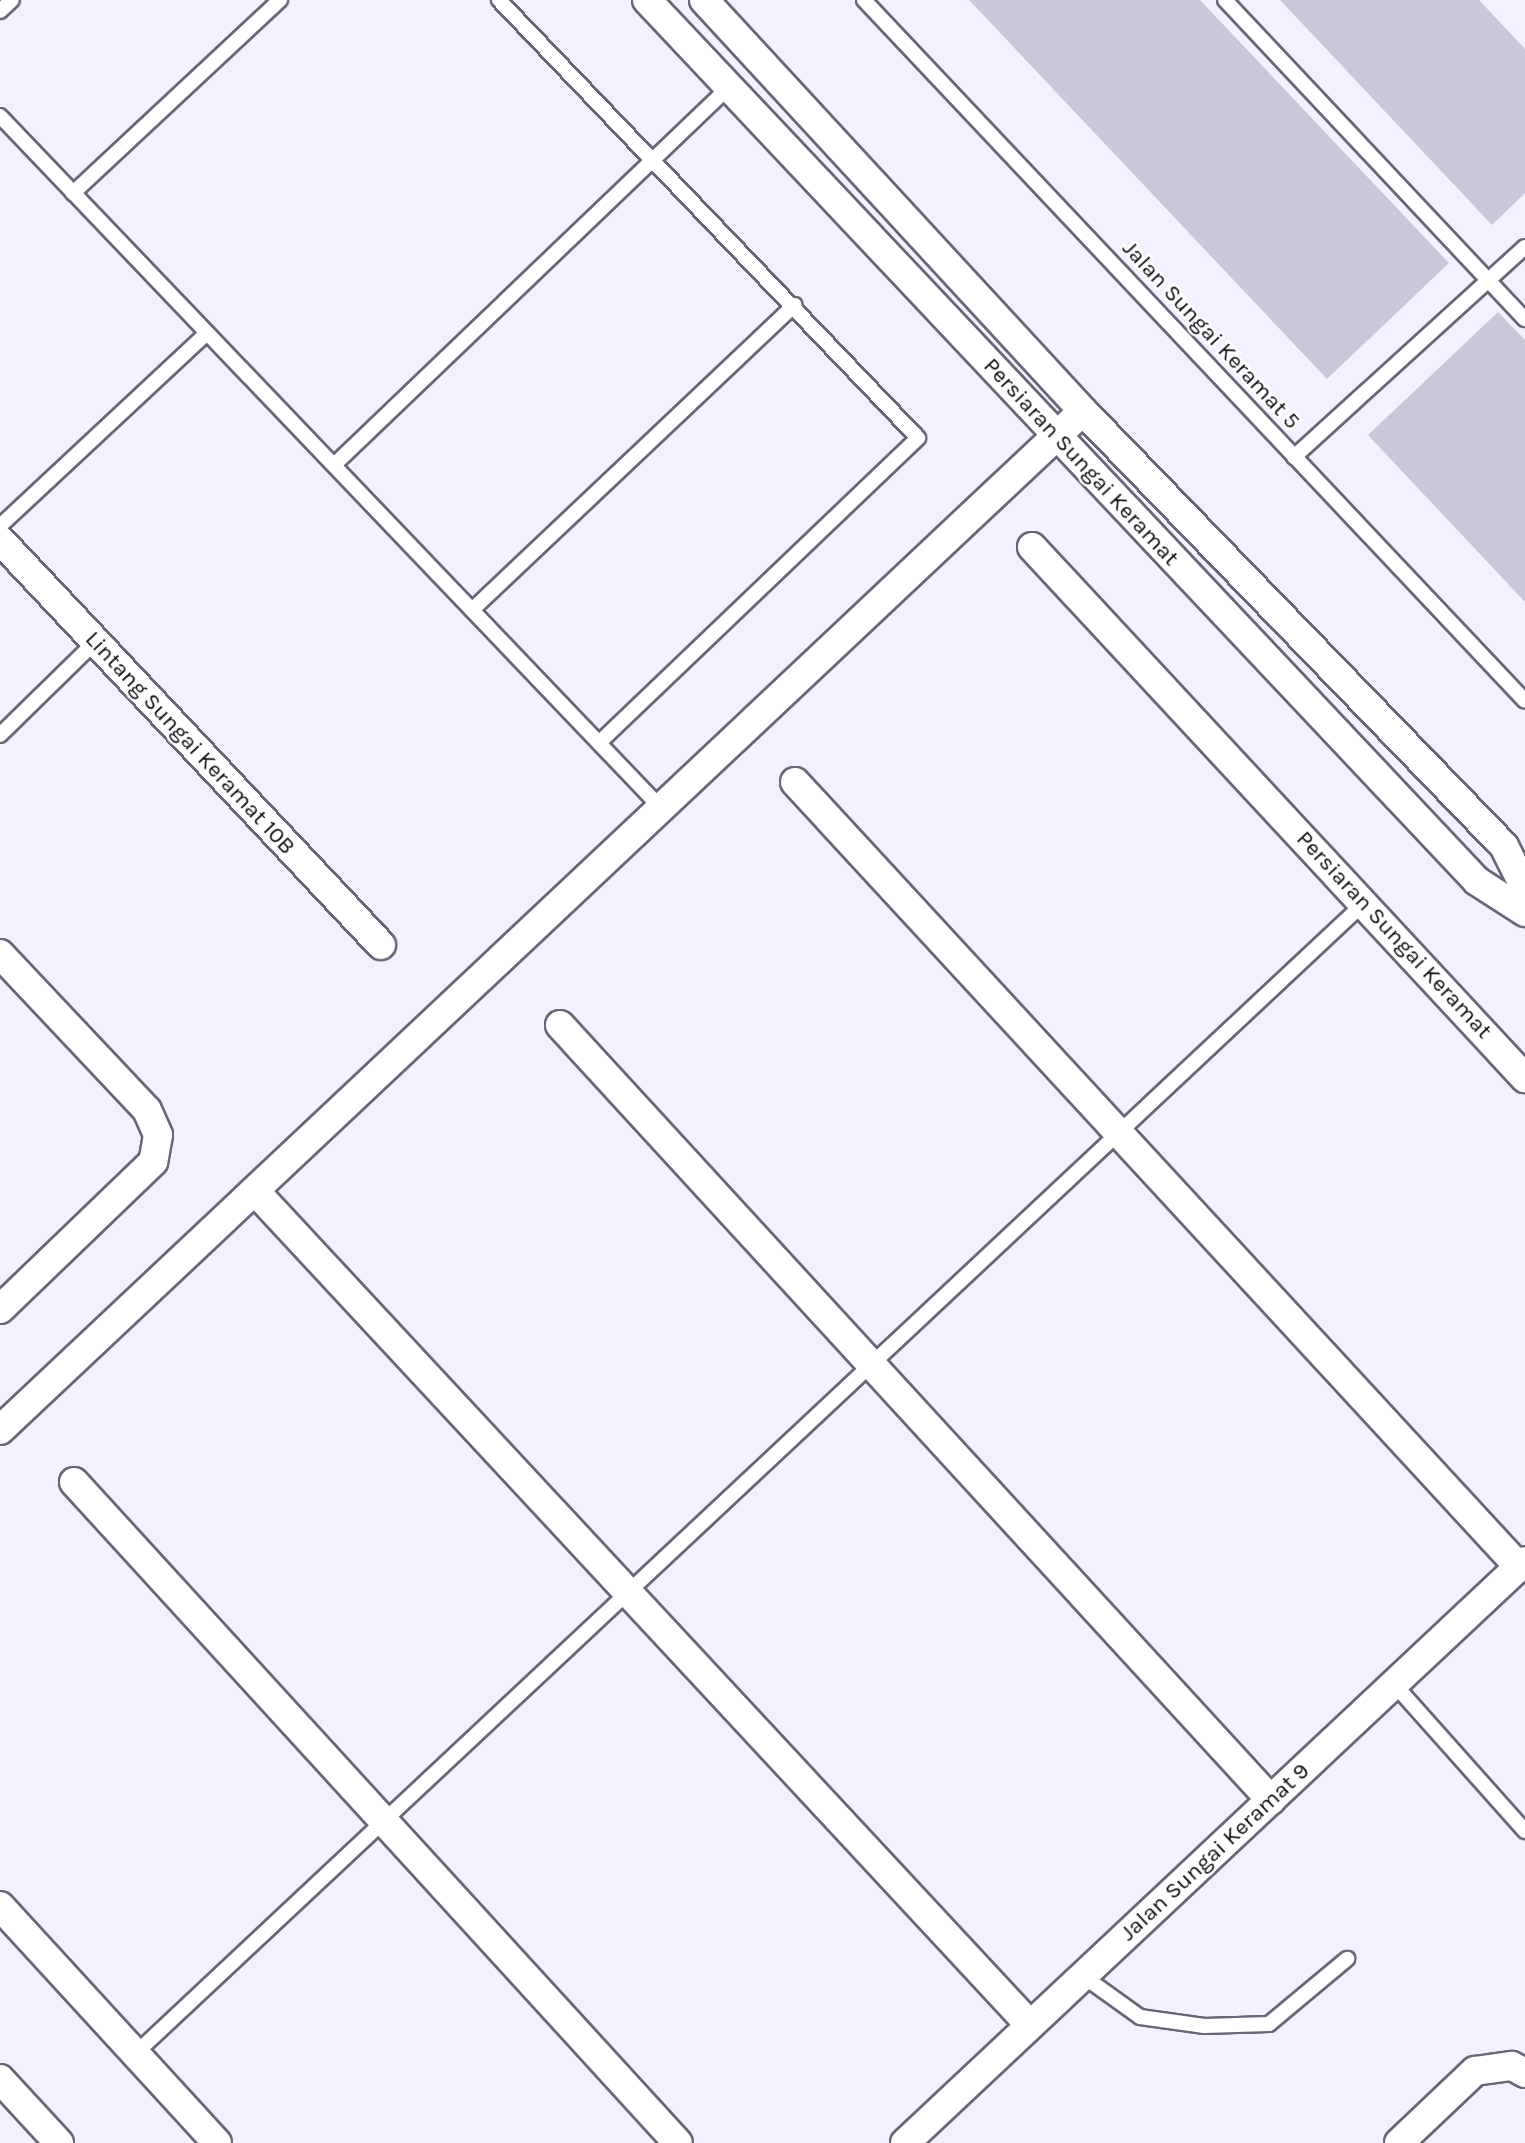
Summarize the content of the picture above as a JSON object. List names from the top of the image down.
{
  "streets": {
    "street": ["Persiaran Sungai Keramat", "Lintang Sungai Keramat 10B", "Jalan Sungai Keramat 9"],
    "lane": ["Jalan Sungai Keramat 5"]
  }
}
